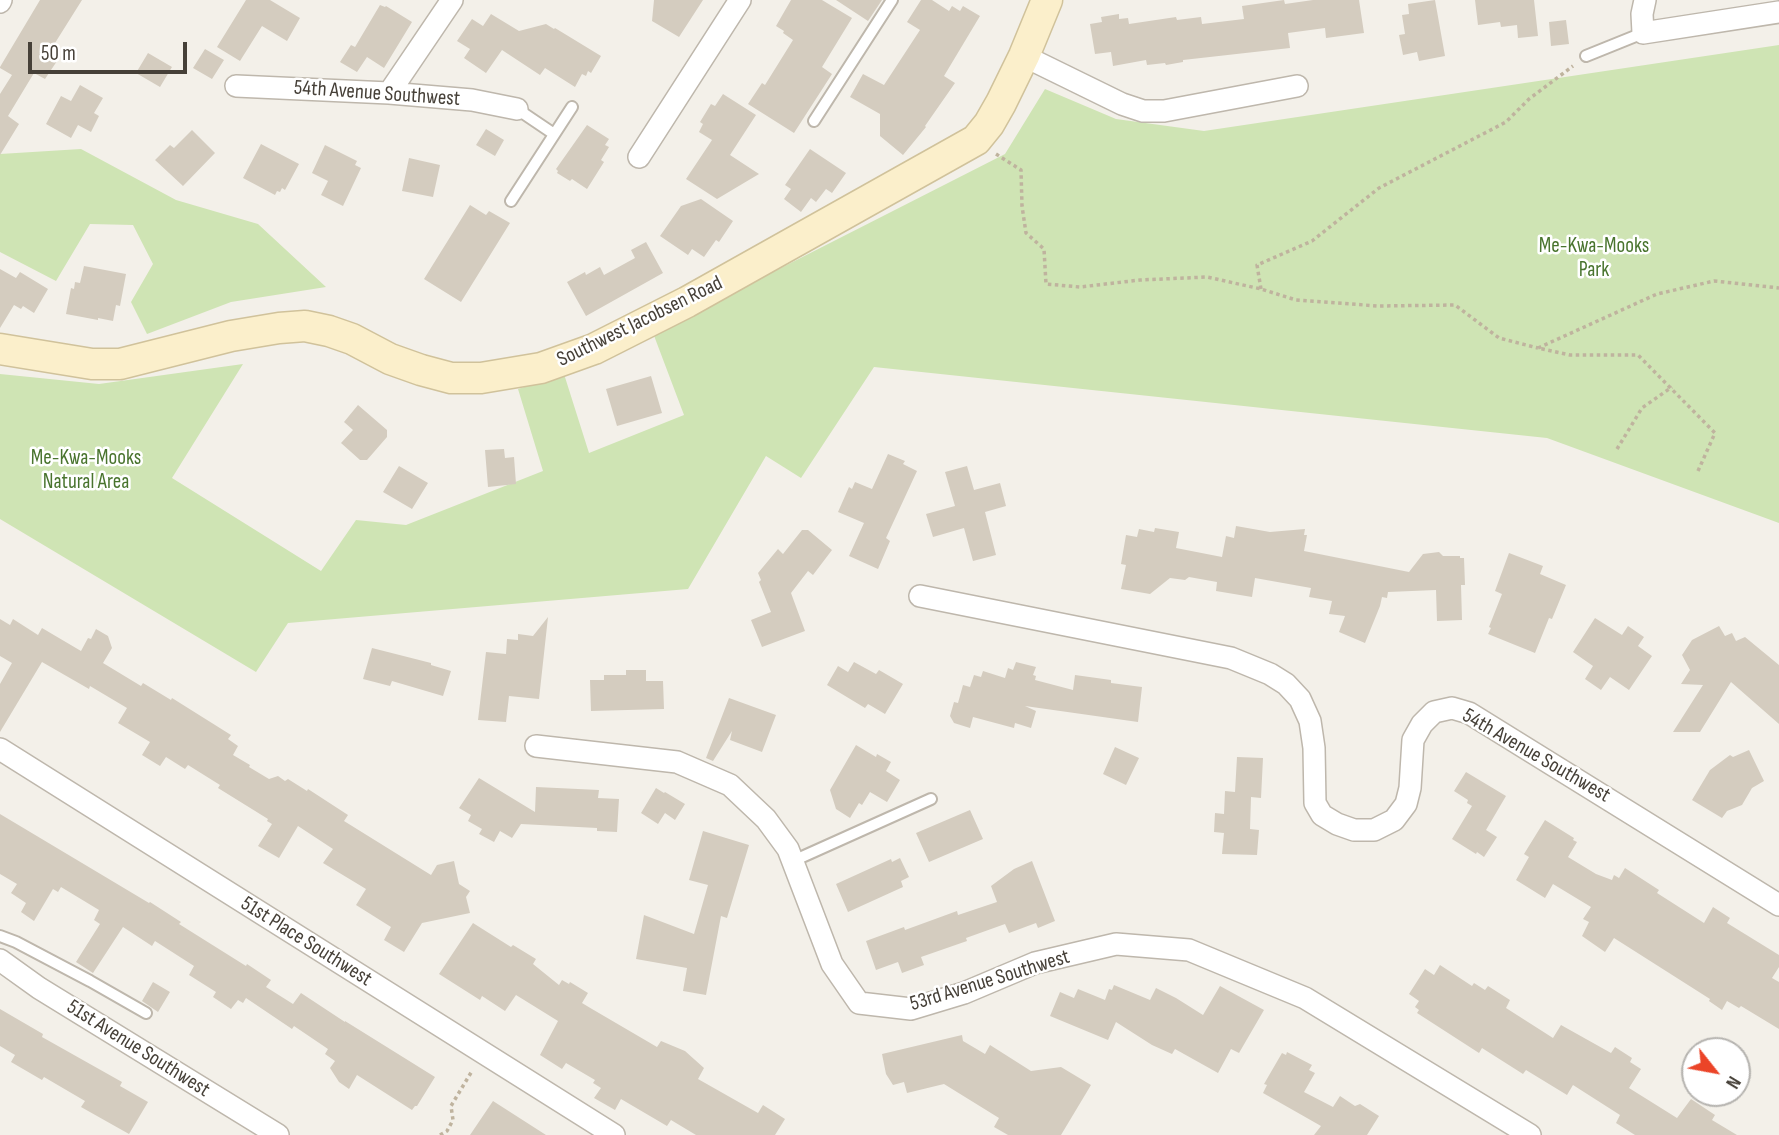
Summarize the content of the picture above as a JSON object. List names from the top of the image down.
{
  "streets": {
    "street": [
      "54th Avenue Southwest",
      "Southwest Jacobsen Road",
      "51st Place Southwest",
      "53rd Avenue Southwest",
      "51st Avenue Southwest"
    ]
  },
  "parks": ["Me-Kwa-Mooks Park", "Me-Kwa-Mooks Natural Area"],
  "scale_bar": "50 m",
  "north": "bottom right"
}
